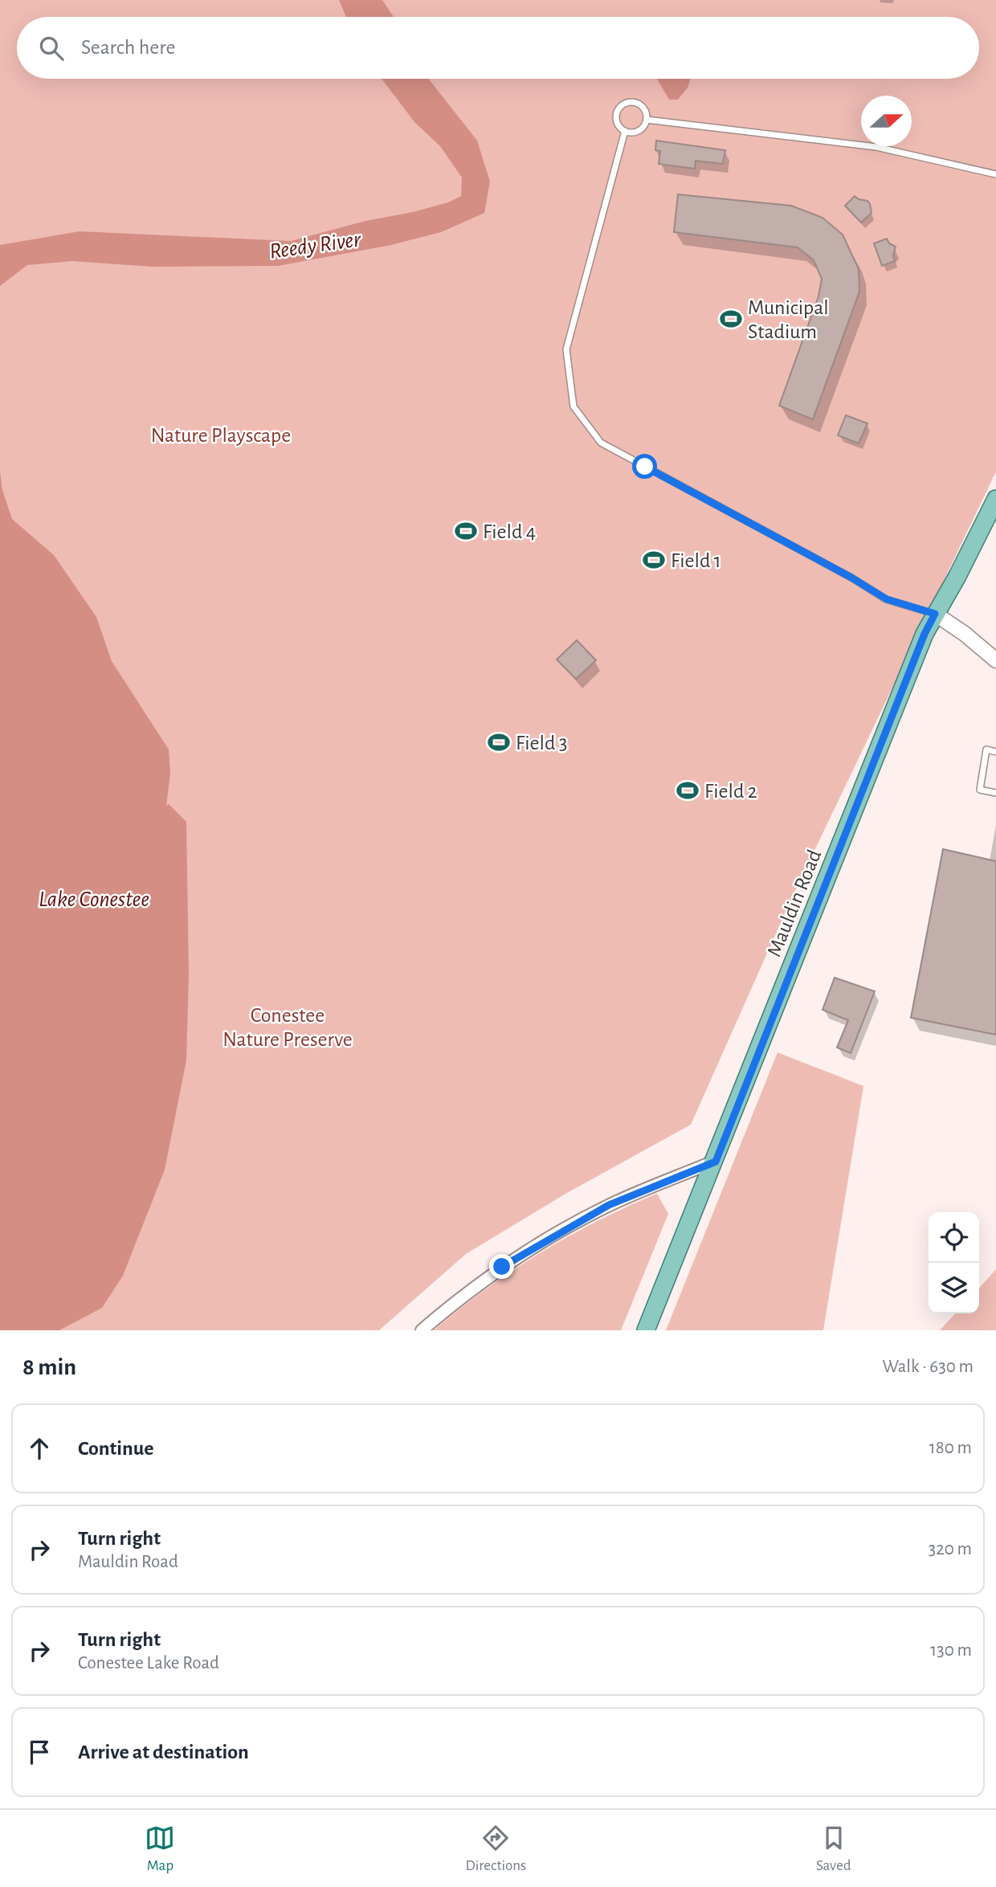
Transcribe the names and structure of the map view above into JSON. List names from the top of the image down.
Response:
{
  "streets": {
    "main road": ["Mauldin Road"]
  },
  "water": ["Reedy River", "Lake Conestee"],
  "parks": ["Nature Playscape", "Conestee Nature Preserve"],
  "places": {
    "sports": [
      "Municipal Stadium",
      "Field 4",
      "Field 1",
      "Field 3",
      "Field 2"
    ]
  },
  "north": "right",
  "page": {
    "search": "Search here",
    "heading": ["8 min", "Walk · 630 m"],
    "list": [
      ["Continue", "180 m"],
      ["Turn right", "Mauldin Road", "320 m"],
      ["Turn right", "Conestee Lake Road", "130 m"],
      "Arrive at destination"
    ],
    "nav": ["Map", "Directions", "Saved"]
  }
}
